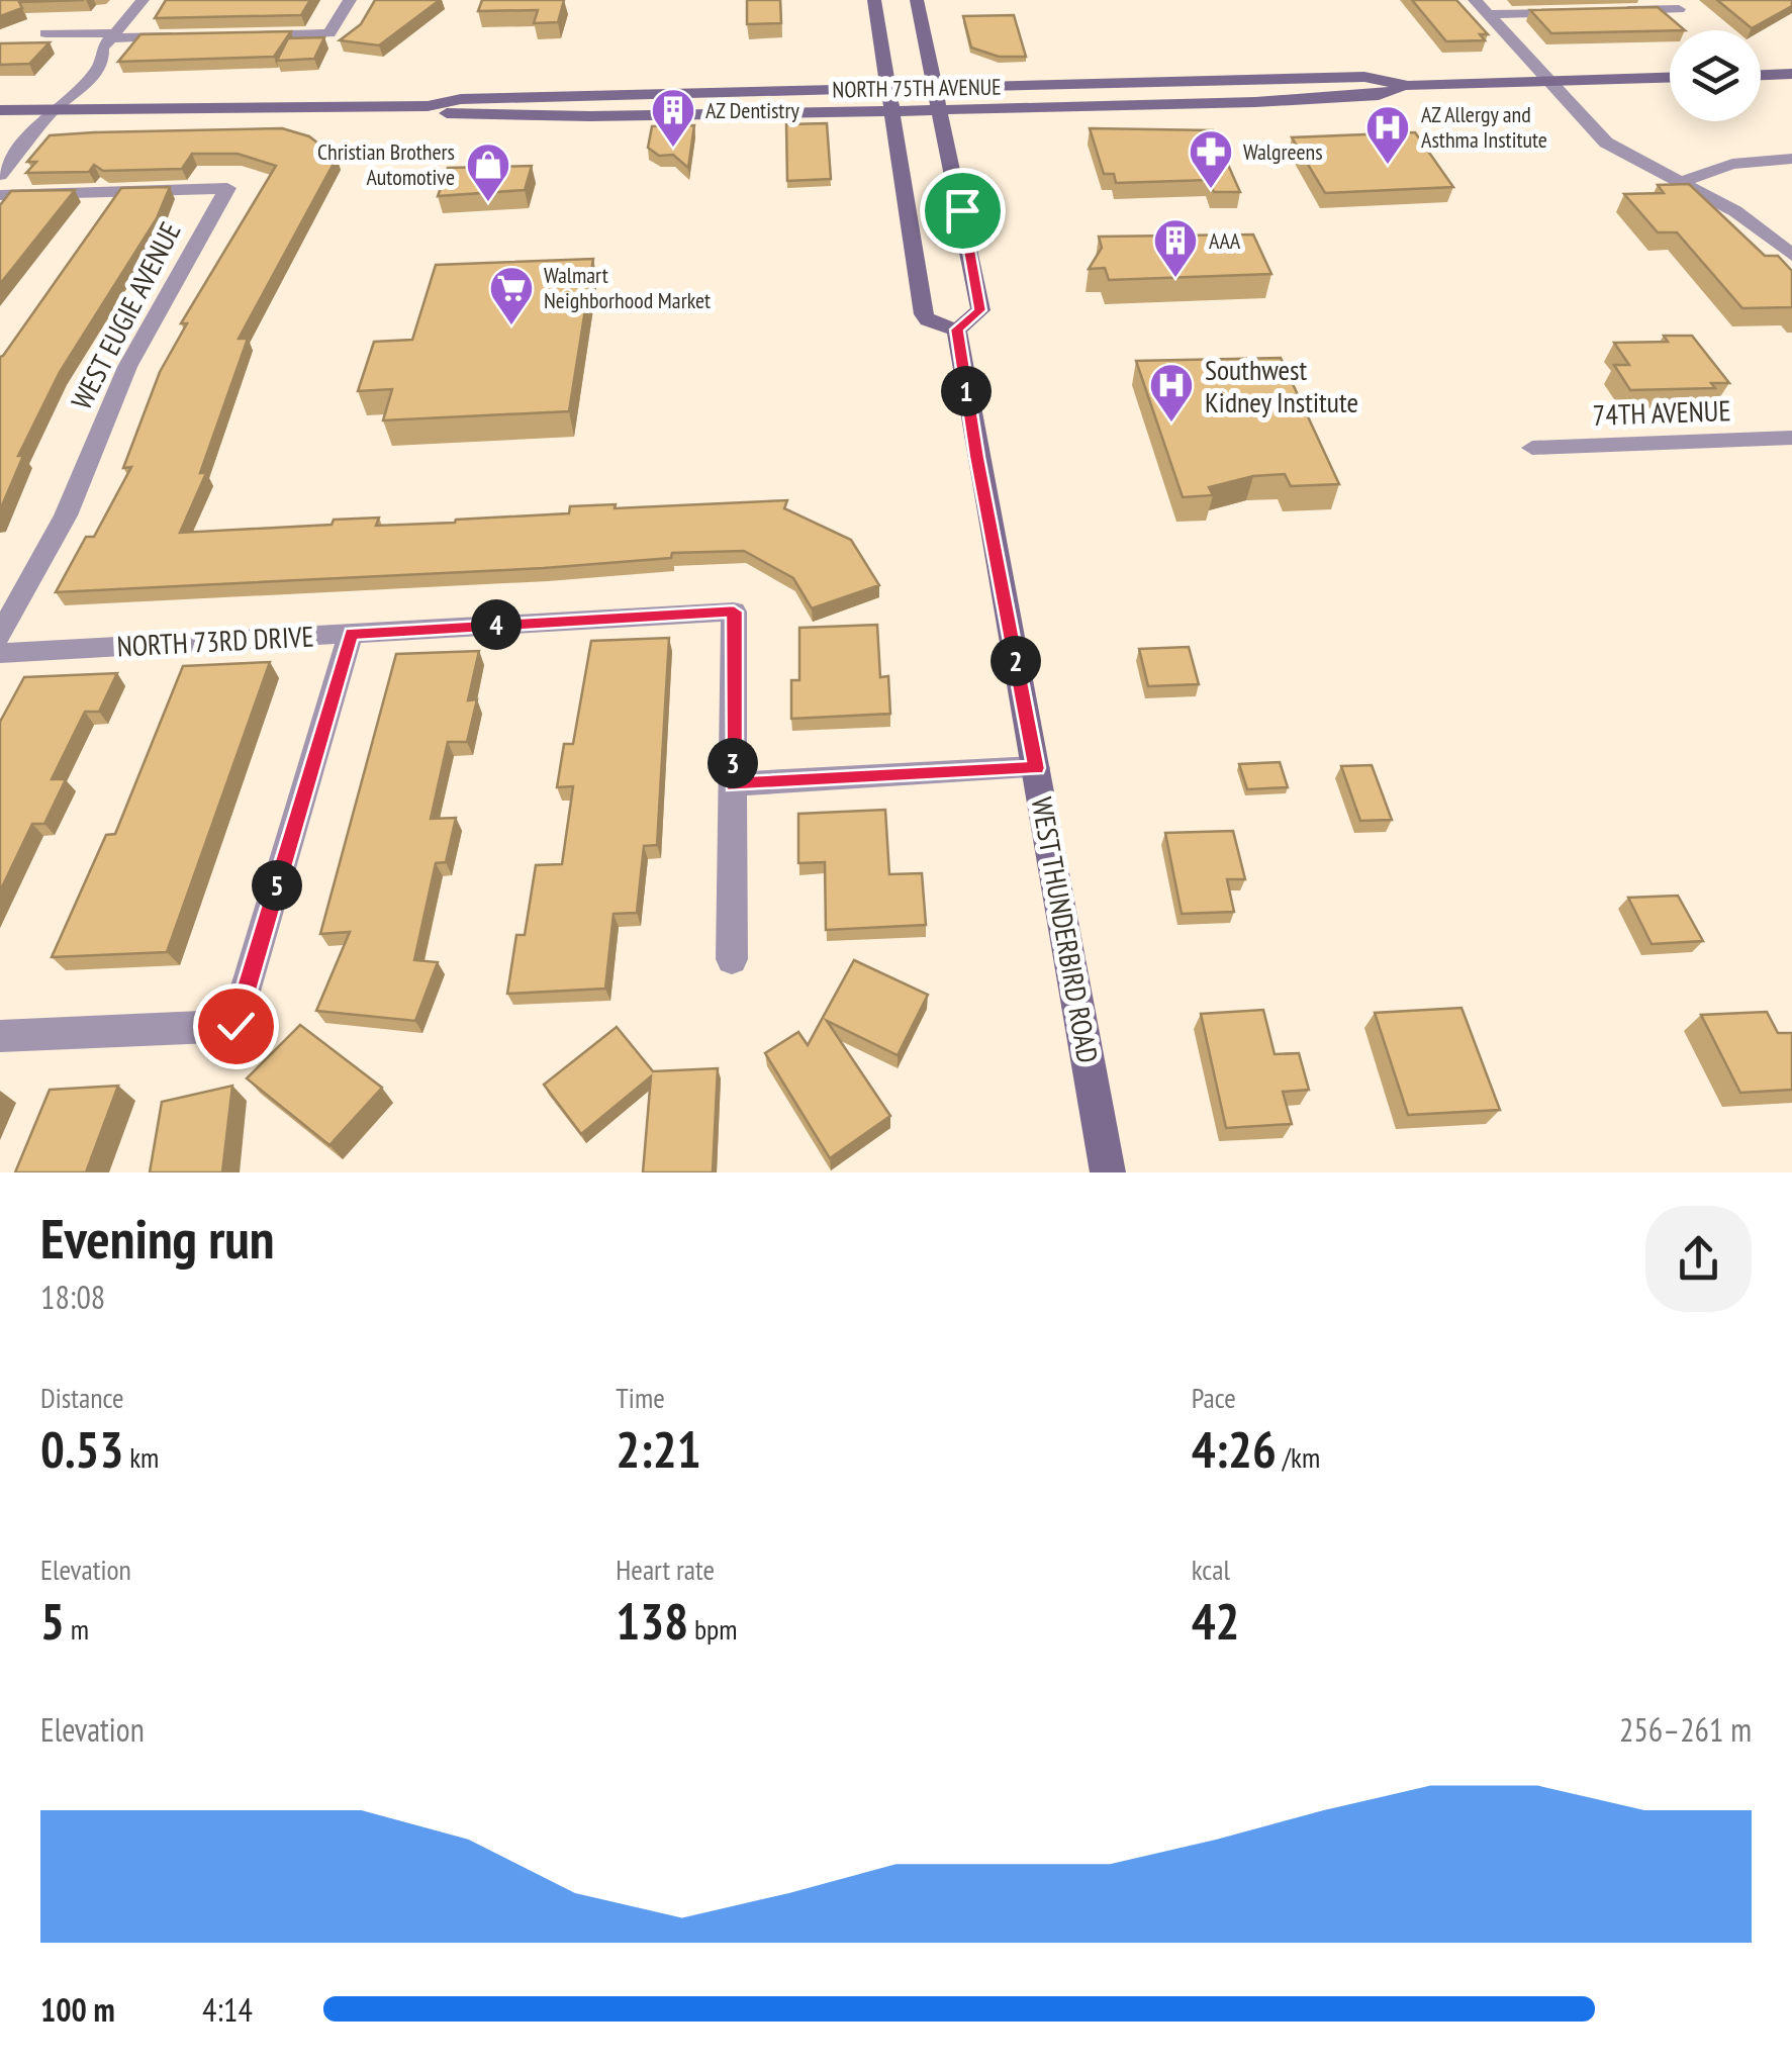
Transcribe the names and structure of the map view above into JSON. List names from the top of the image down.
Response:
{
  "streets": {
    "main road": ["NORTH 75TH AVENUE", "WEST THUNDERBIRD ROAD"],
    "street": ["WEST EUGIE AVENUE", "74TH AVENUE", "NORTH 73RD DRIVE"]
  },
  "places": {
    "building": ["AZ Dentistry", "AAA"],
    "hospital": ["AZ Allergy and Asthma Institute", "Southwest Kidney Institute"],
    "pharmacy": ["Walgreens"],
    "shop": ["Christian Brothers Automotive"],
    "supermarket": ["Walmart Neighborhood Market"]
  },
  "page": {
    "pins": [
      "1",
      "4",
      "2",
      "3",
      "5"
    ],
    "heading": ["Evening run", "18:08"],
    "stats": [
      ["Distance", "0.53 km"],
      ["Time", "2:21"],
      ["Pace", "4:26 /km"],
      ["Elevation", "5 m"],
      ["Heart rate", "138 bpm"],
      ["kcal", "42"]
    ],
    "chart": ["Elevation", "256–261 m"],
    "list": [
      {
        "name": "100 m",
        "note": "4:14"
      }
    ]
  }
}
